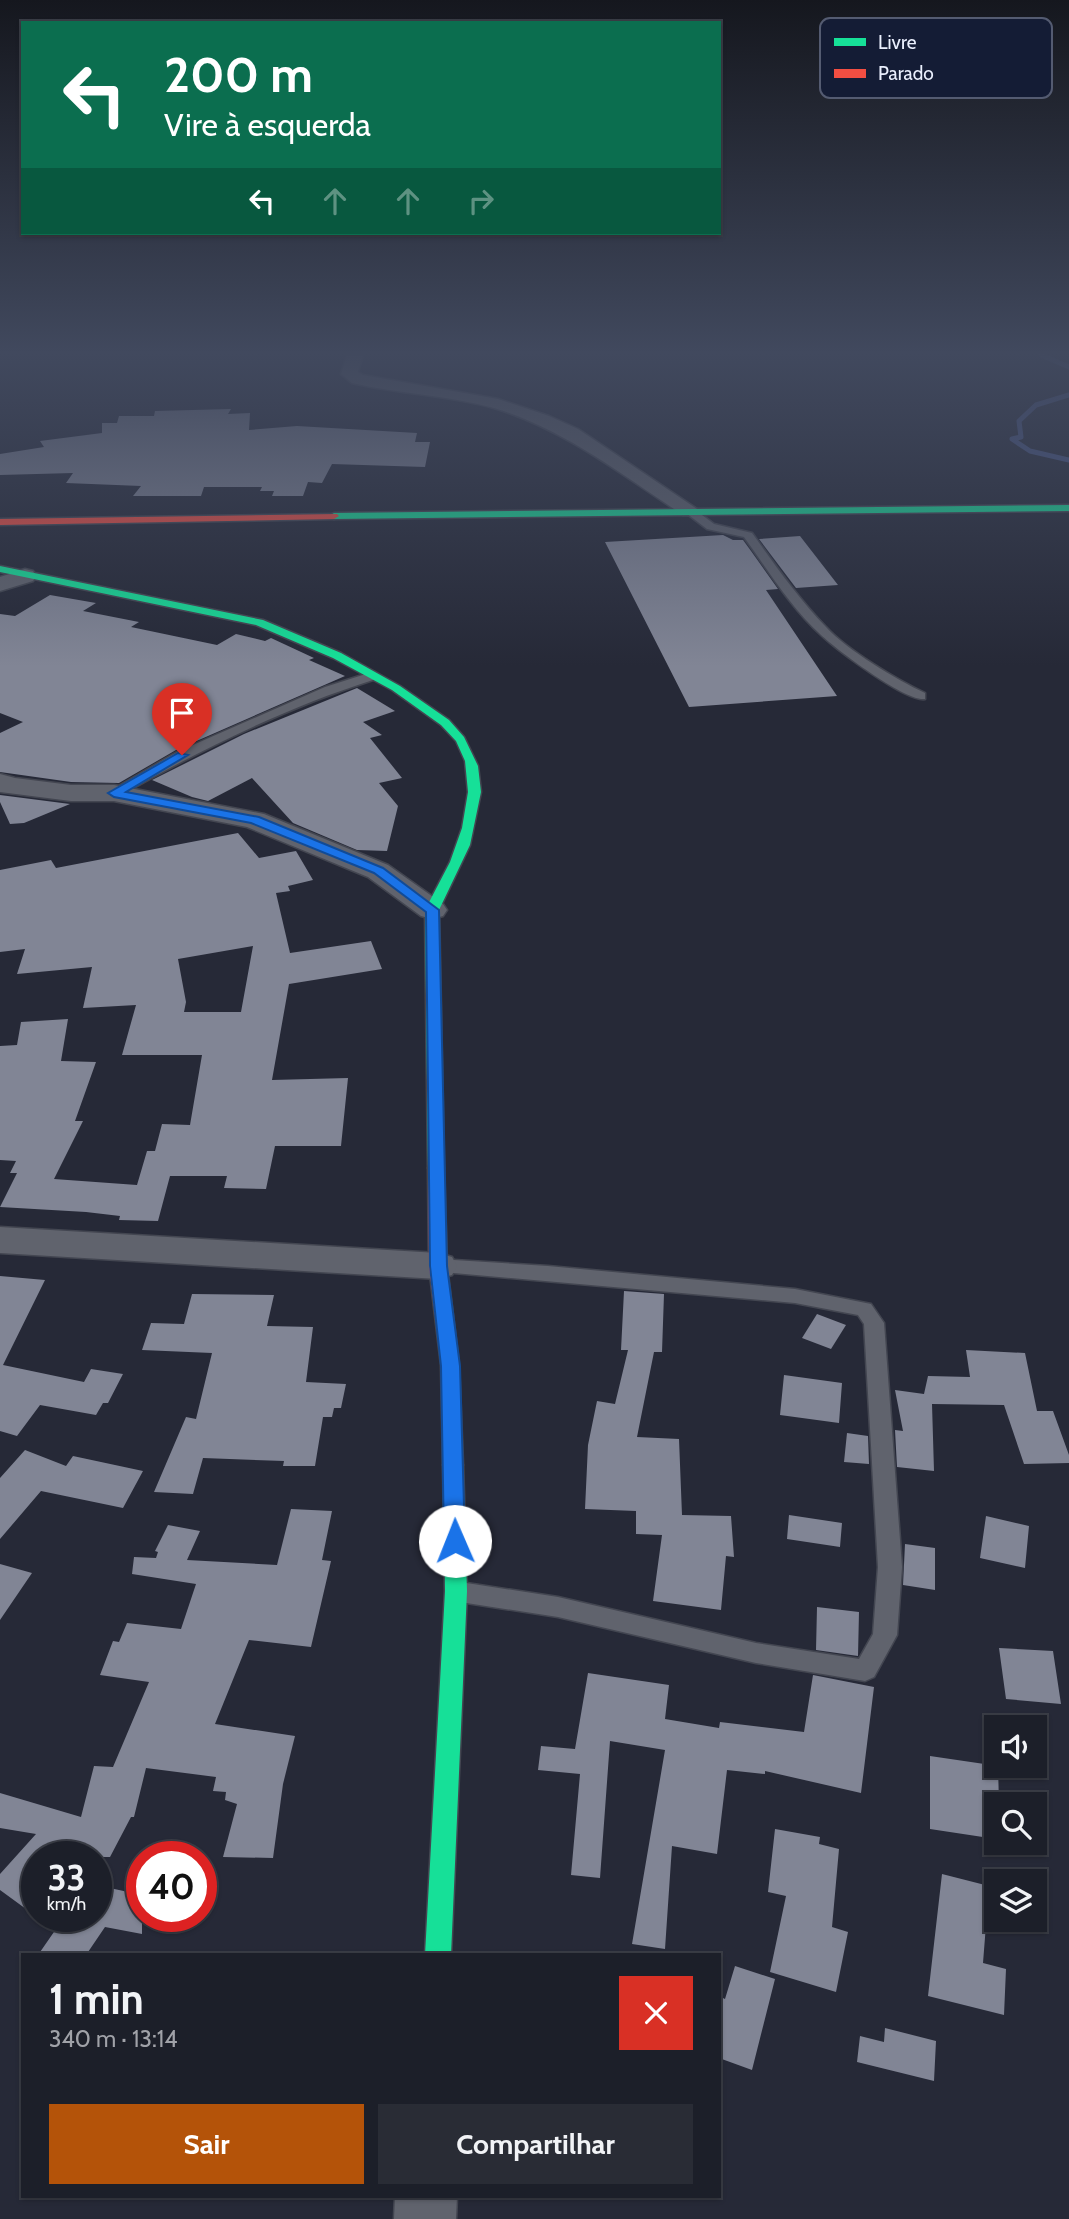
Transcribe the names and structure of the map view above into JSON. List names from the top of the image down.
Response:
{
  "legend": ["Livre", "Parado"],
  "page": {
    "turn": ["200 m", "Vire à esquerda"],
    "speed": "33 km/h",
    "limit": "40",
    "heading": ["1 min", "340 m · 13:14"],
    "buttons": ["Sair", "Compartilhar"]
  }
}
